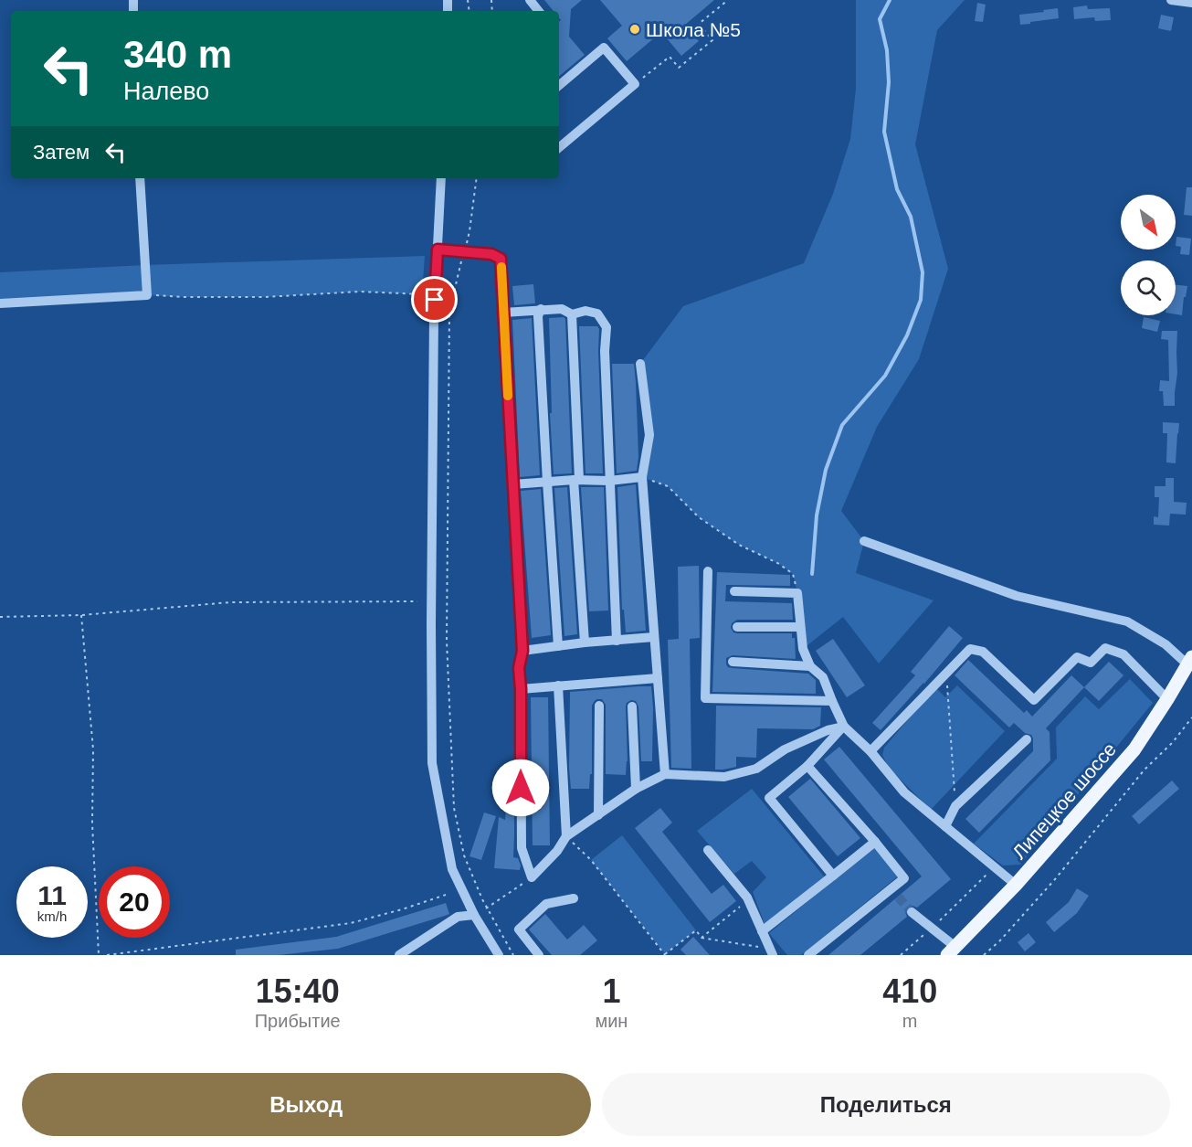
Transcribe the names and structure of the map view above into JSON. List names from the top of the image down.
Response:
{
  "streets": {
    "main road": ["Липецкое шоссе"]
  },
  "places": ["Школа №5"],
  "north": "bottom right",
  "page": {
    "turn": ["340 m", "Налево"],
    "then": "Затем",
    "speed": "11 km/h",
    "limit": "20",
    "eta": [
      "15:40",
      "Прибытие",
      "1",
      "мин",
      "410",
      "m"
    ],
    "buttons": ["Выход", "Поделиться"]
  }
}
